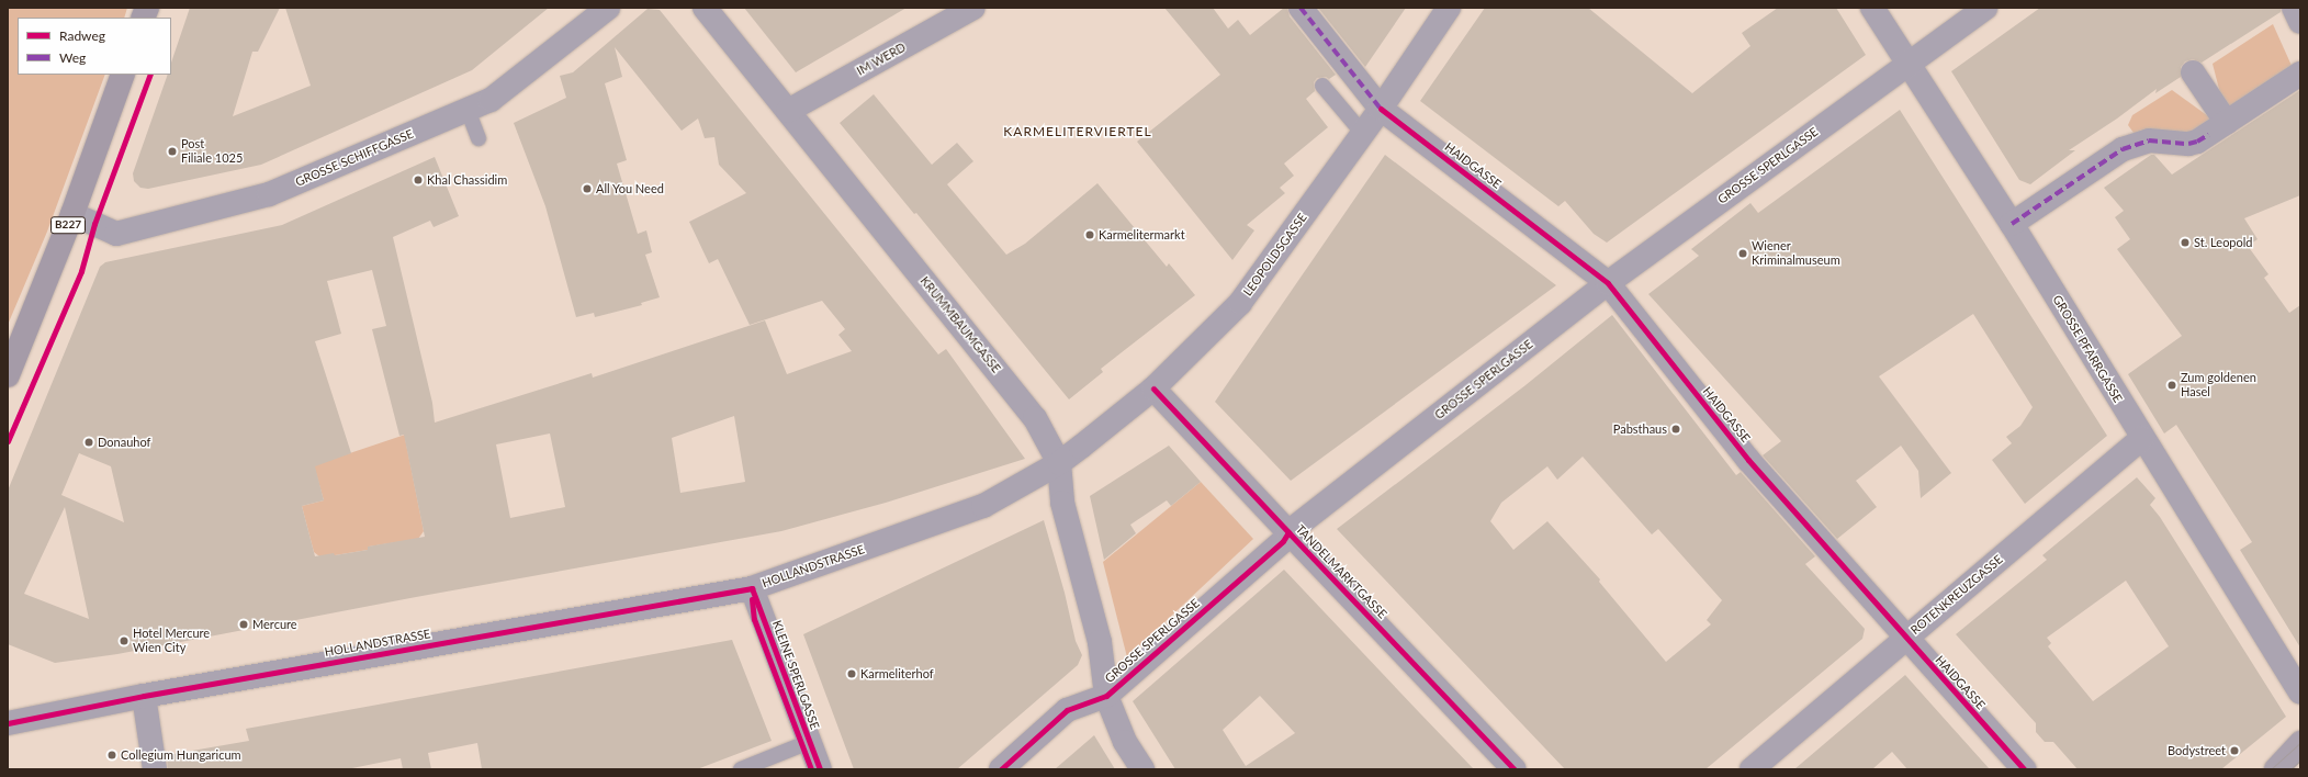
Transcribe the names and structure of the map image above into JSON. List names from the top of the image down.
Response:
{
  "streets": {
    "main road": ["B227"],
    "street": [
      "IM WERD",
      "GROSSE SCHIFFGASSE",
      "HAIDGASSE",
      "GROSSE SPERLGASSE",
      "LEOPOLDSGASSE",
      "KRUMMBAUMGASSE",
      "GROSSE PFARRGASSE",
      "HOLLANDSTRASSE",
      "TANDELMARKTGASSE",
      "ROTENKREUZGASSE",
      "KLEINE SPERLGASSE"
    ]
  },
  "crossings": [
    ["IM WERD", "KRUMMBAUMGASSE"],
    ["GROSSE SCHIFFGASSE", "B227"],
    ["HAIDGASSE", "GROSSE SPERLGASSE"],
    ["HAIDGASSE", "LEOPOLDSGASSE"],
    ["HAIDGASSE", "ROTENKREUZGASSE"],
    ["GROSSE SPERLGASSE", "KRUMMBAUMGASSE"],
    ["GROSSE SPERLGASSE", "GROSSE PFARRGASSE"],
    ["GROSSE SPERLGASSE", "TANDELMARKTGASSE"],
    ["LEOPOLDSGASSE", "KRUMMBAUMGASSE"],
    ["LEOPOLDSGASSE", "HOLLANDSTRASSE"],
    ["LEOPOLDSGASSE", "TANDELMARKTGASSE"],
    ["KRUMMBAUMGASSE", "HOLLANDSTRASSE"],
    ["GROSSE PFARRGASSE", "ROTENKREUZGASSE"],
    ["HOLLANDSTRASSE", "KLEINE SPERLGASSE"]
  ],
  "districts": ["KARMELITERVIERTEL"],
  "places": [
    "Post Filiale 1025",
    "Khal Chassidim",
    "All You Need",
    "Karmelitermarkt",
    "St. Leopold",
    "Wiener Kriminalmuseum",
    "Zum goldenen Hasel",
    "Pabsthaus",
    "Donauhof",
    "Mercure",
    "Hotel Mercure Wien City",
    "Karmeliterhof",
    "Bodystreet",
    "Collegium Hungaricum"
  ],
  "legend": ["Radweg", "Weg"]
}
